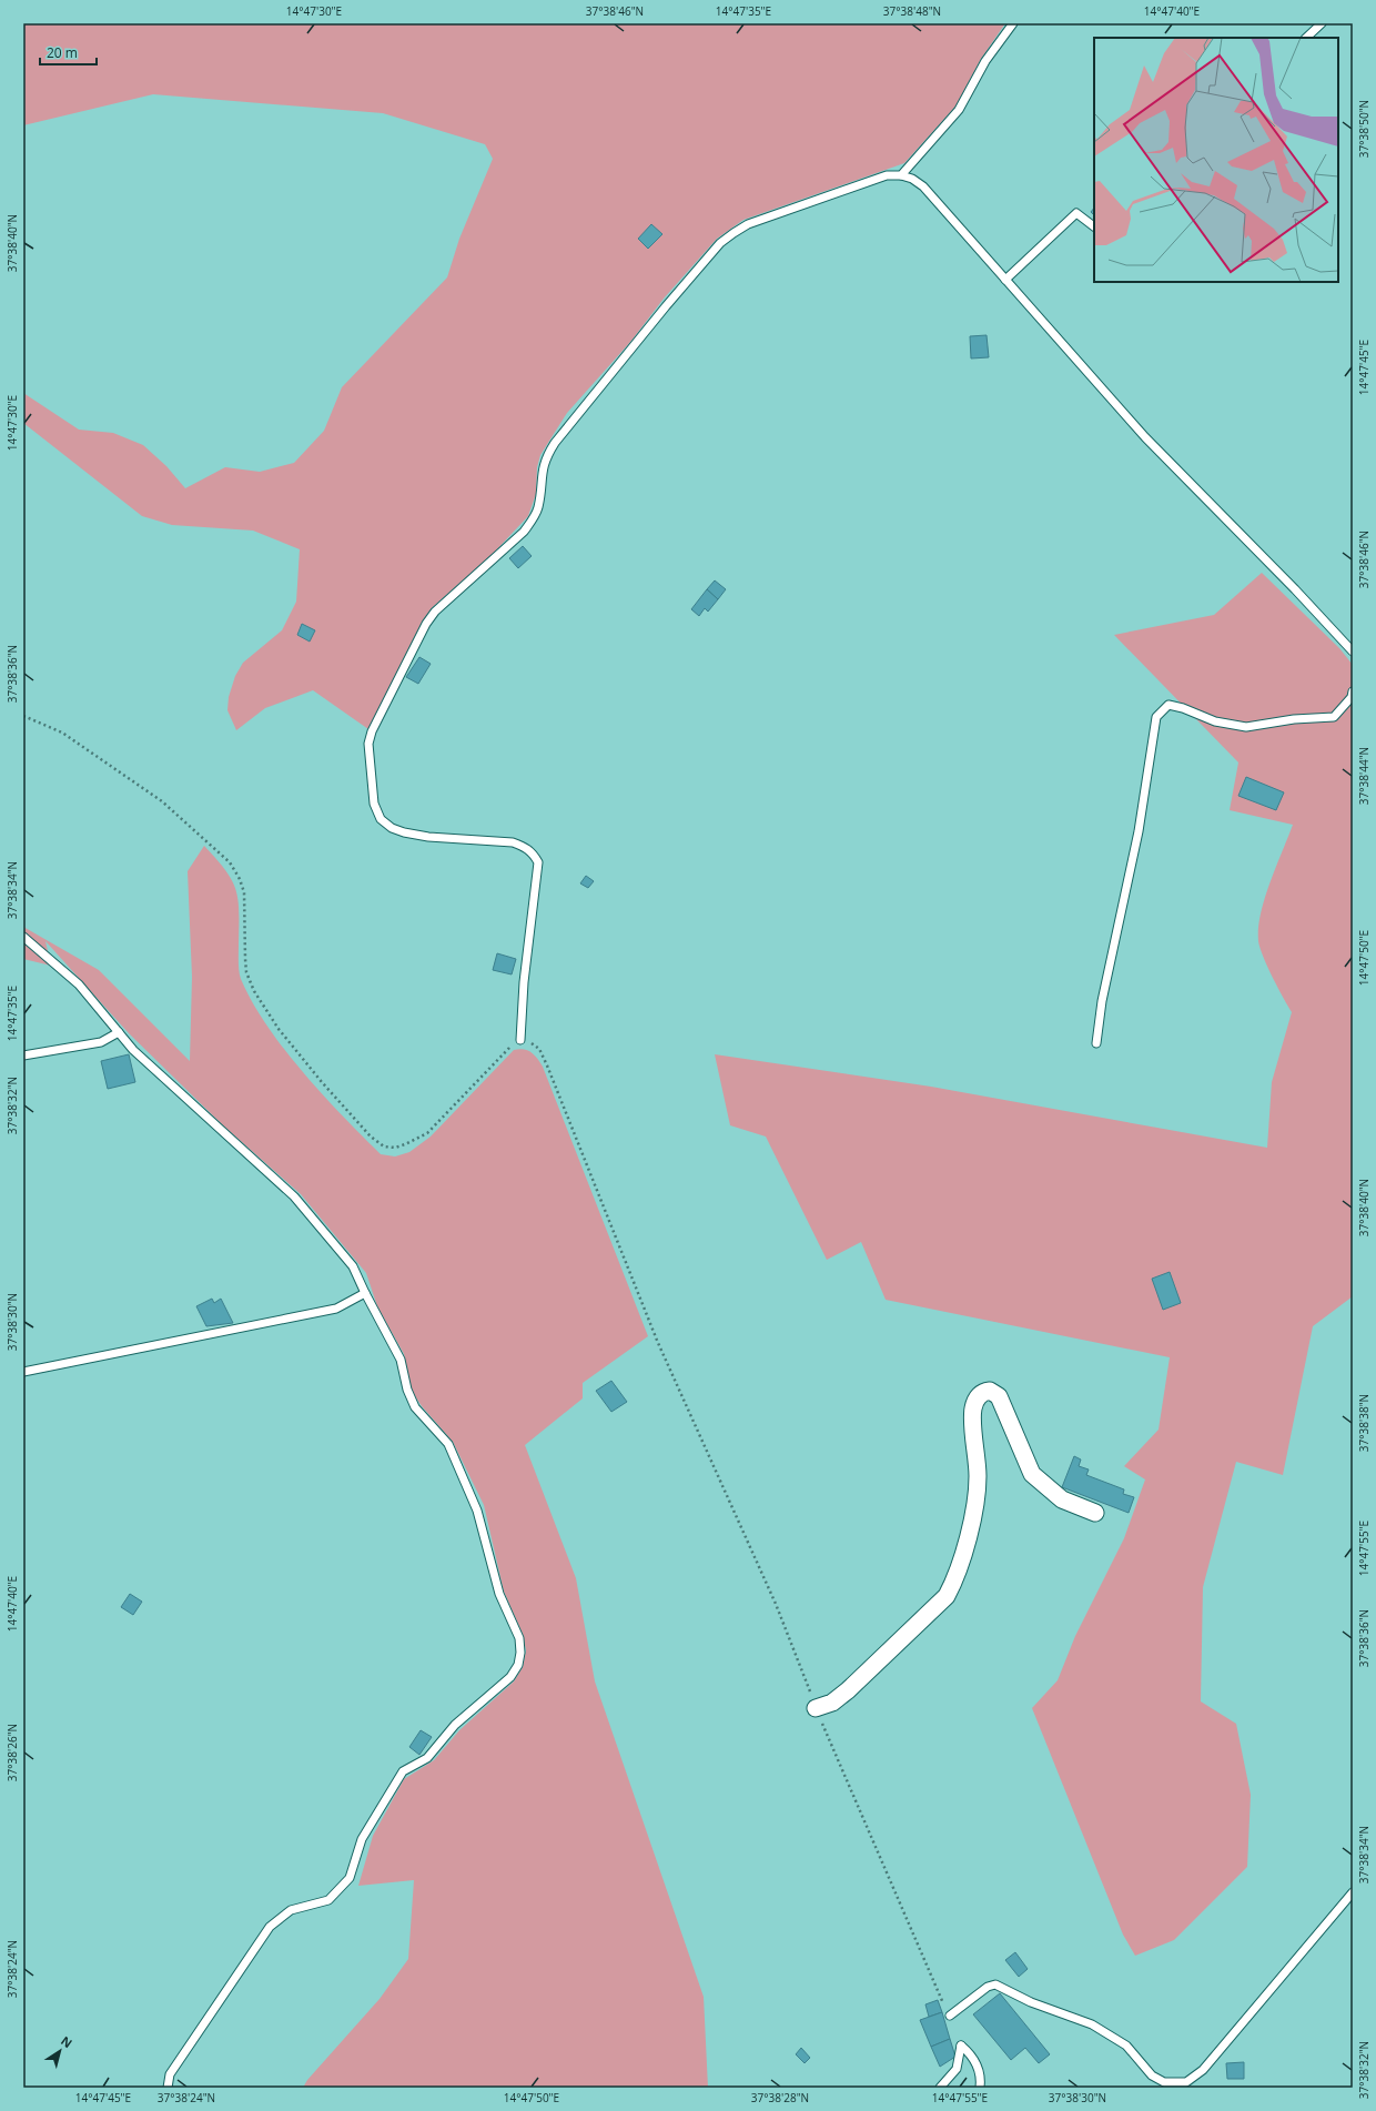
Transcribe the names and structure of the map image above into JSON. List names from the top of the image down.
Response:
{
  "scale_bar": "20 m",
  "north": "top right",
  "coordinates": [
    "14°47'30\"E",
    "37°38'46\"N",
    "14°47'35\"E",
    "37°38'48\"N",
    "14°47'40\"E",
    "37°38'50\"N",
    "37°38'40\"N",
    "14°47'45\"E",
    "37°38'36\"N",
    "37°38'44\"N",
    "37°38'34\"N",
    "14°47'50\"E",
    "37°38'32\"N",
    "37°38'30\"N",
    "37°38'38\"N",
    "14°47'55\"E",
    "37°38'26\"N",
    "37°38'24\"N",
    "37°38'28\"N"
  ]
}
